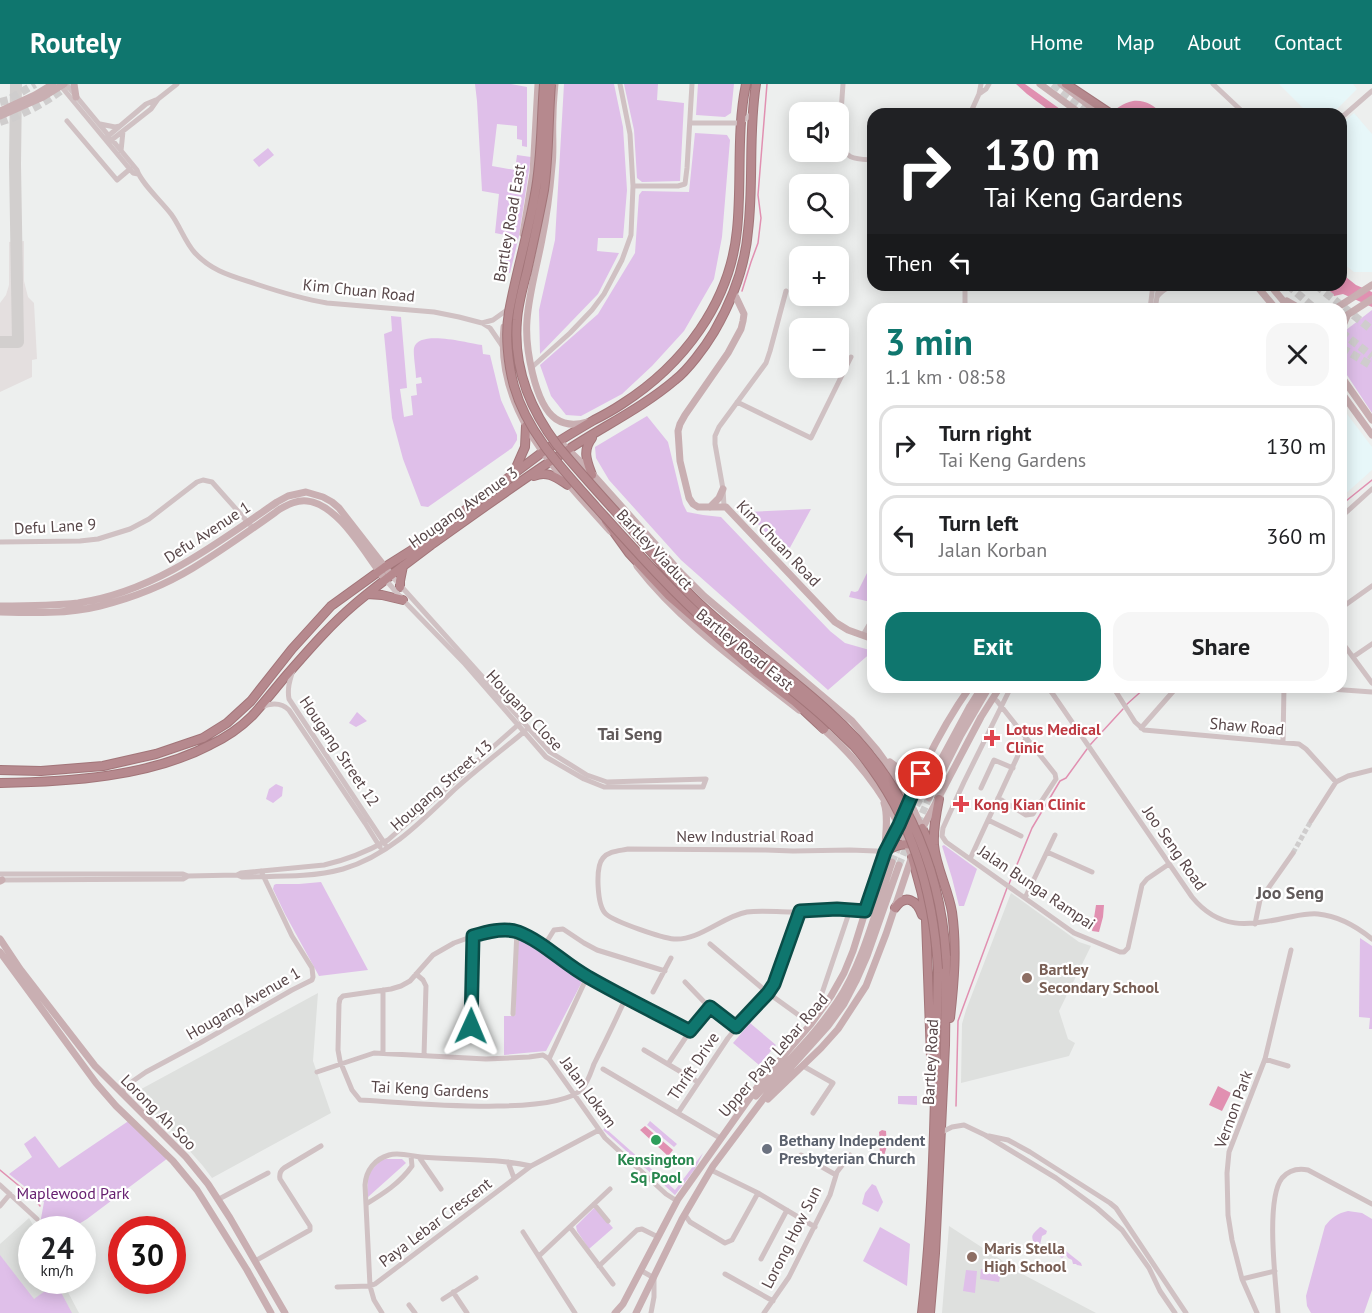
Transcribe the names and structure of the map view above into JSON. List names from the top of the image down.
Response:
{
  "streets": {
    "highway": ["Hougang Avenue 3", "Bartley Viaduct", "Bartley Road"],
    "main road": [
      "Bartley Road East",
      "Kim Chuan Road",
      "Defu Avenue 1",
      "Upper Paya Lebar Road",
      "Lorong Ah Soo"
    ],
    "street": [
      "Defu Lane 9",
      "Hougang Close",
      "Shaw Road",
      "Hougang Street 12",
      "Hougang Street 13",
      "New Industrial Road",
      "Joo Seng Road",
      "Jalan Bunga Rampai",
      "Hougang Avenue 1",
      "Thrift Drive",
      "Tai Keng Gardens",
      "Jalan Lokam",
      "Vernon Park",
      "Paya Lebar Crescent",
      "Lorong How Sun"
    ]
  },
  "crossings": [
    ["Bartley Road East", "Hougang Avenue 3"],
    ["Bartley Road East", "Bartley Viaduct"],
    ["Bartley Road East", "Upper Paya Lebar Road"],
    ["Hougang Avenue 3", "Defu Avenue 1"],
    ["Hougang Avenue 3", "Hougang Close"],
    ["Hougang Avenue 3", "Hougang Street 12"],
    ["Defu Lane 9", "Defu Avenue 1"],
    ["Defu Avenue 1", "Hougang Close"],
    ["Bartley Viaduct", "Bartley Road"],
    ["Hougang Close", "Hougang Street 13"],
    ["Hougang Street 12", "Hougang Street 13"],
    ["Hougang Street 13", "Hougang Avenue 1"],
    ["New Industrial Road", "Upper Paya Lebar Road"],
    ["New Industrial Road", "Thrift Drive"],
    ["Joo Seng Road", "Jalan Bunga Rampai"],
    ["Hougang Avenue 1", "Lorong Ah Soo"],
    ["Upper Paya Lebar Road", "Jalan Lokam"],
    ["Tai Keng Gardens", "Jalan Lokam"],
    ["Jalan Lokam", "Paya Lebar Crescent"]
  ],
  "districts": ["Tai Seng", "Joo Seng"],
  "parks": ["Maplewood Park"],
  "places": {
    "health": ["Lotus Medical Clinic", "Kong Kian Clinic"],
    "other": [
      "Bartley Secondary School",
      "Kensington Sq Pool",
      "Bethany Independent Presbyterian Church",
      "Maris Stella High School"
    ]
  },
  "page": {
    "header": "Routely",
    "nav": [
      "Home",
      "Map",
      "About",
      "Contact"
    ],
    "map_buttons": ["+", "−"],
    "turn": ["130 m", "Tai Keng Gardens"],
    "then": "Then",
    "heading": ["3 min", "1.1 km · 08:58"],
    "list": [
      {
        "name": "Turn right",
        "note": "Tai Keng Gardens",
        "value": "130 m"
      },
      {
        "name": "Turn left",
        "note": "Jalan Korban",
        "value": "360 m"
      }
    ],
    "buttons": ["Exit", "Share"],
    "speed": "24 km/h",
    "limit": "30"
  }
}
